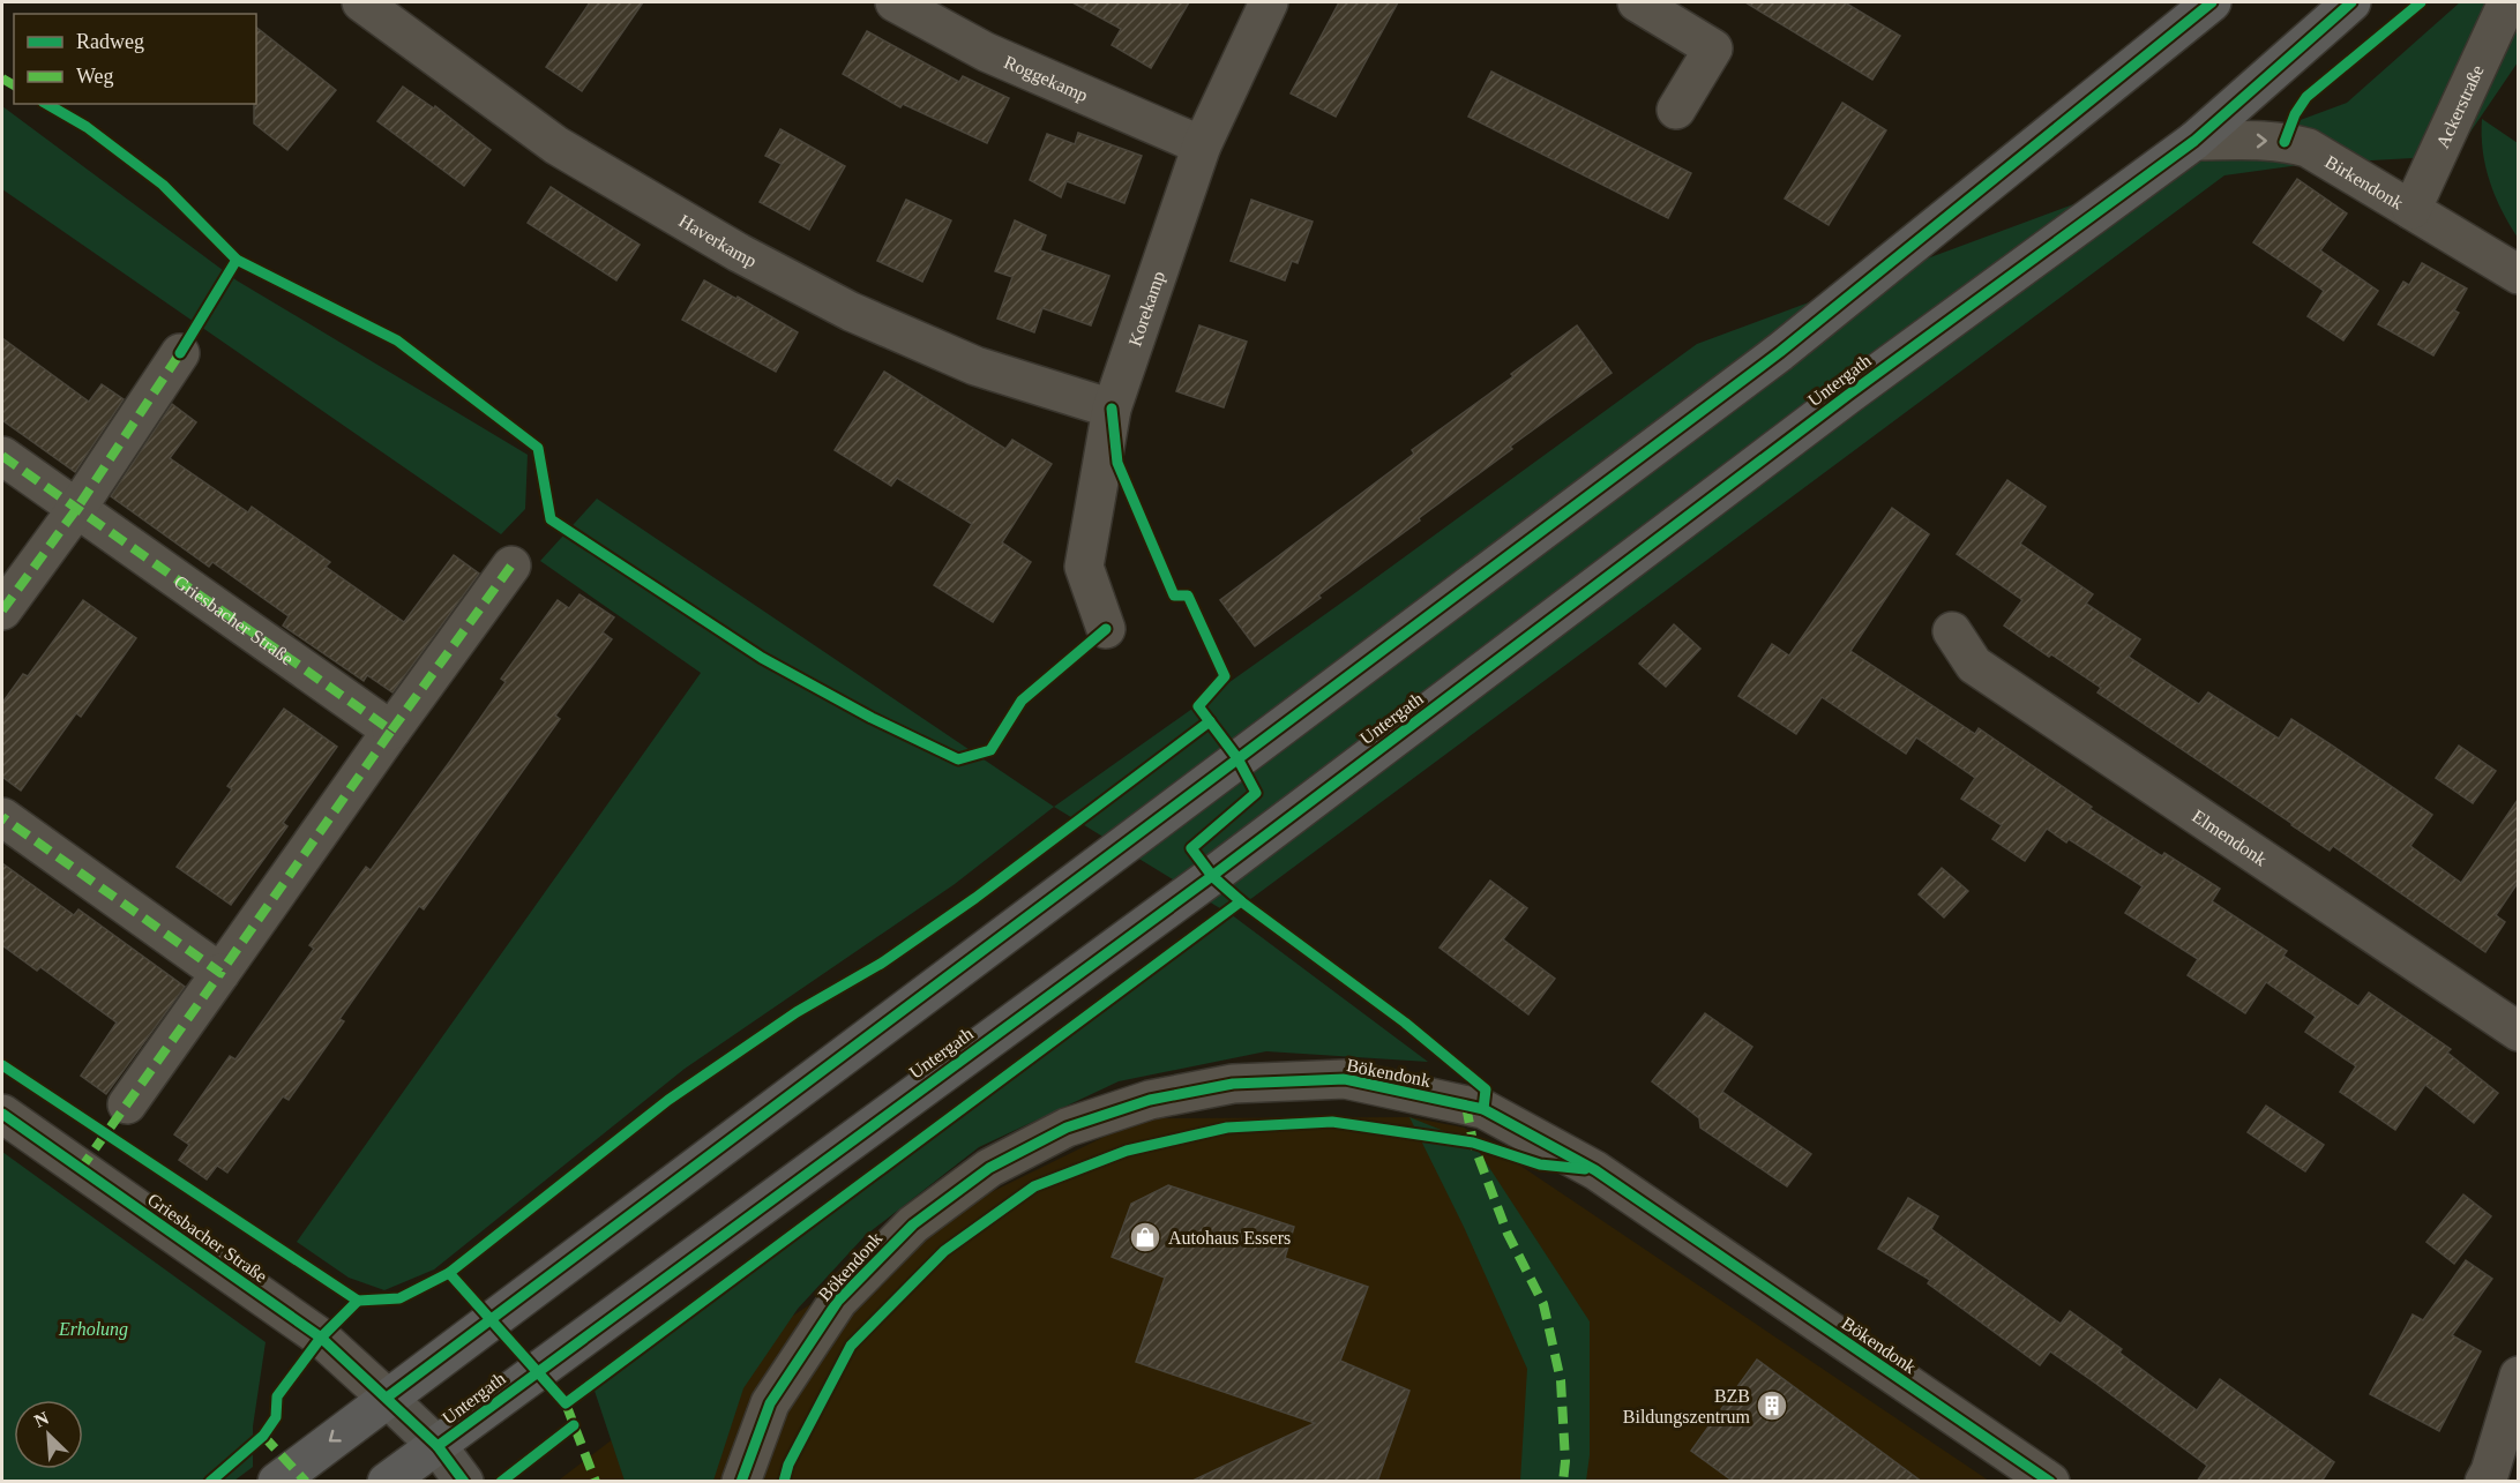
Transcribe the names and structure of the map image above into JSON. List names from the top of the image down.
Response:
{
  "streets": {
    "main road": ["Untergath"],
    "street": [
      "Roggekamp",
      "Ackerstraße",
      "Birkendonk",
      "Haverkamp",
      "Korekamp",
      "Griesbacher Straße",
      "Elmendonk",
      "Bökendonk"
    ]
  },
  "crossings": [
    ["Roggekamp", "Korekamp"],
    ["Ackerstraße", "Birkendonk"],
    ["Birkendonk", "Untergath"],
    ["Haverkamp", "Korekamp"]
  ],
  "one_way": ["Birkendonk"],
  "parks": ["Erholung"],
  "places": {
    "shop": ["Autohaus Essers"],
    "building": ["BZB Bildungszentrum"]
  },
  "legend": ["Radweg", "Weg"],
  "north": "top left"
}
